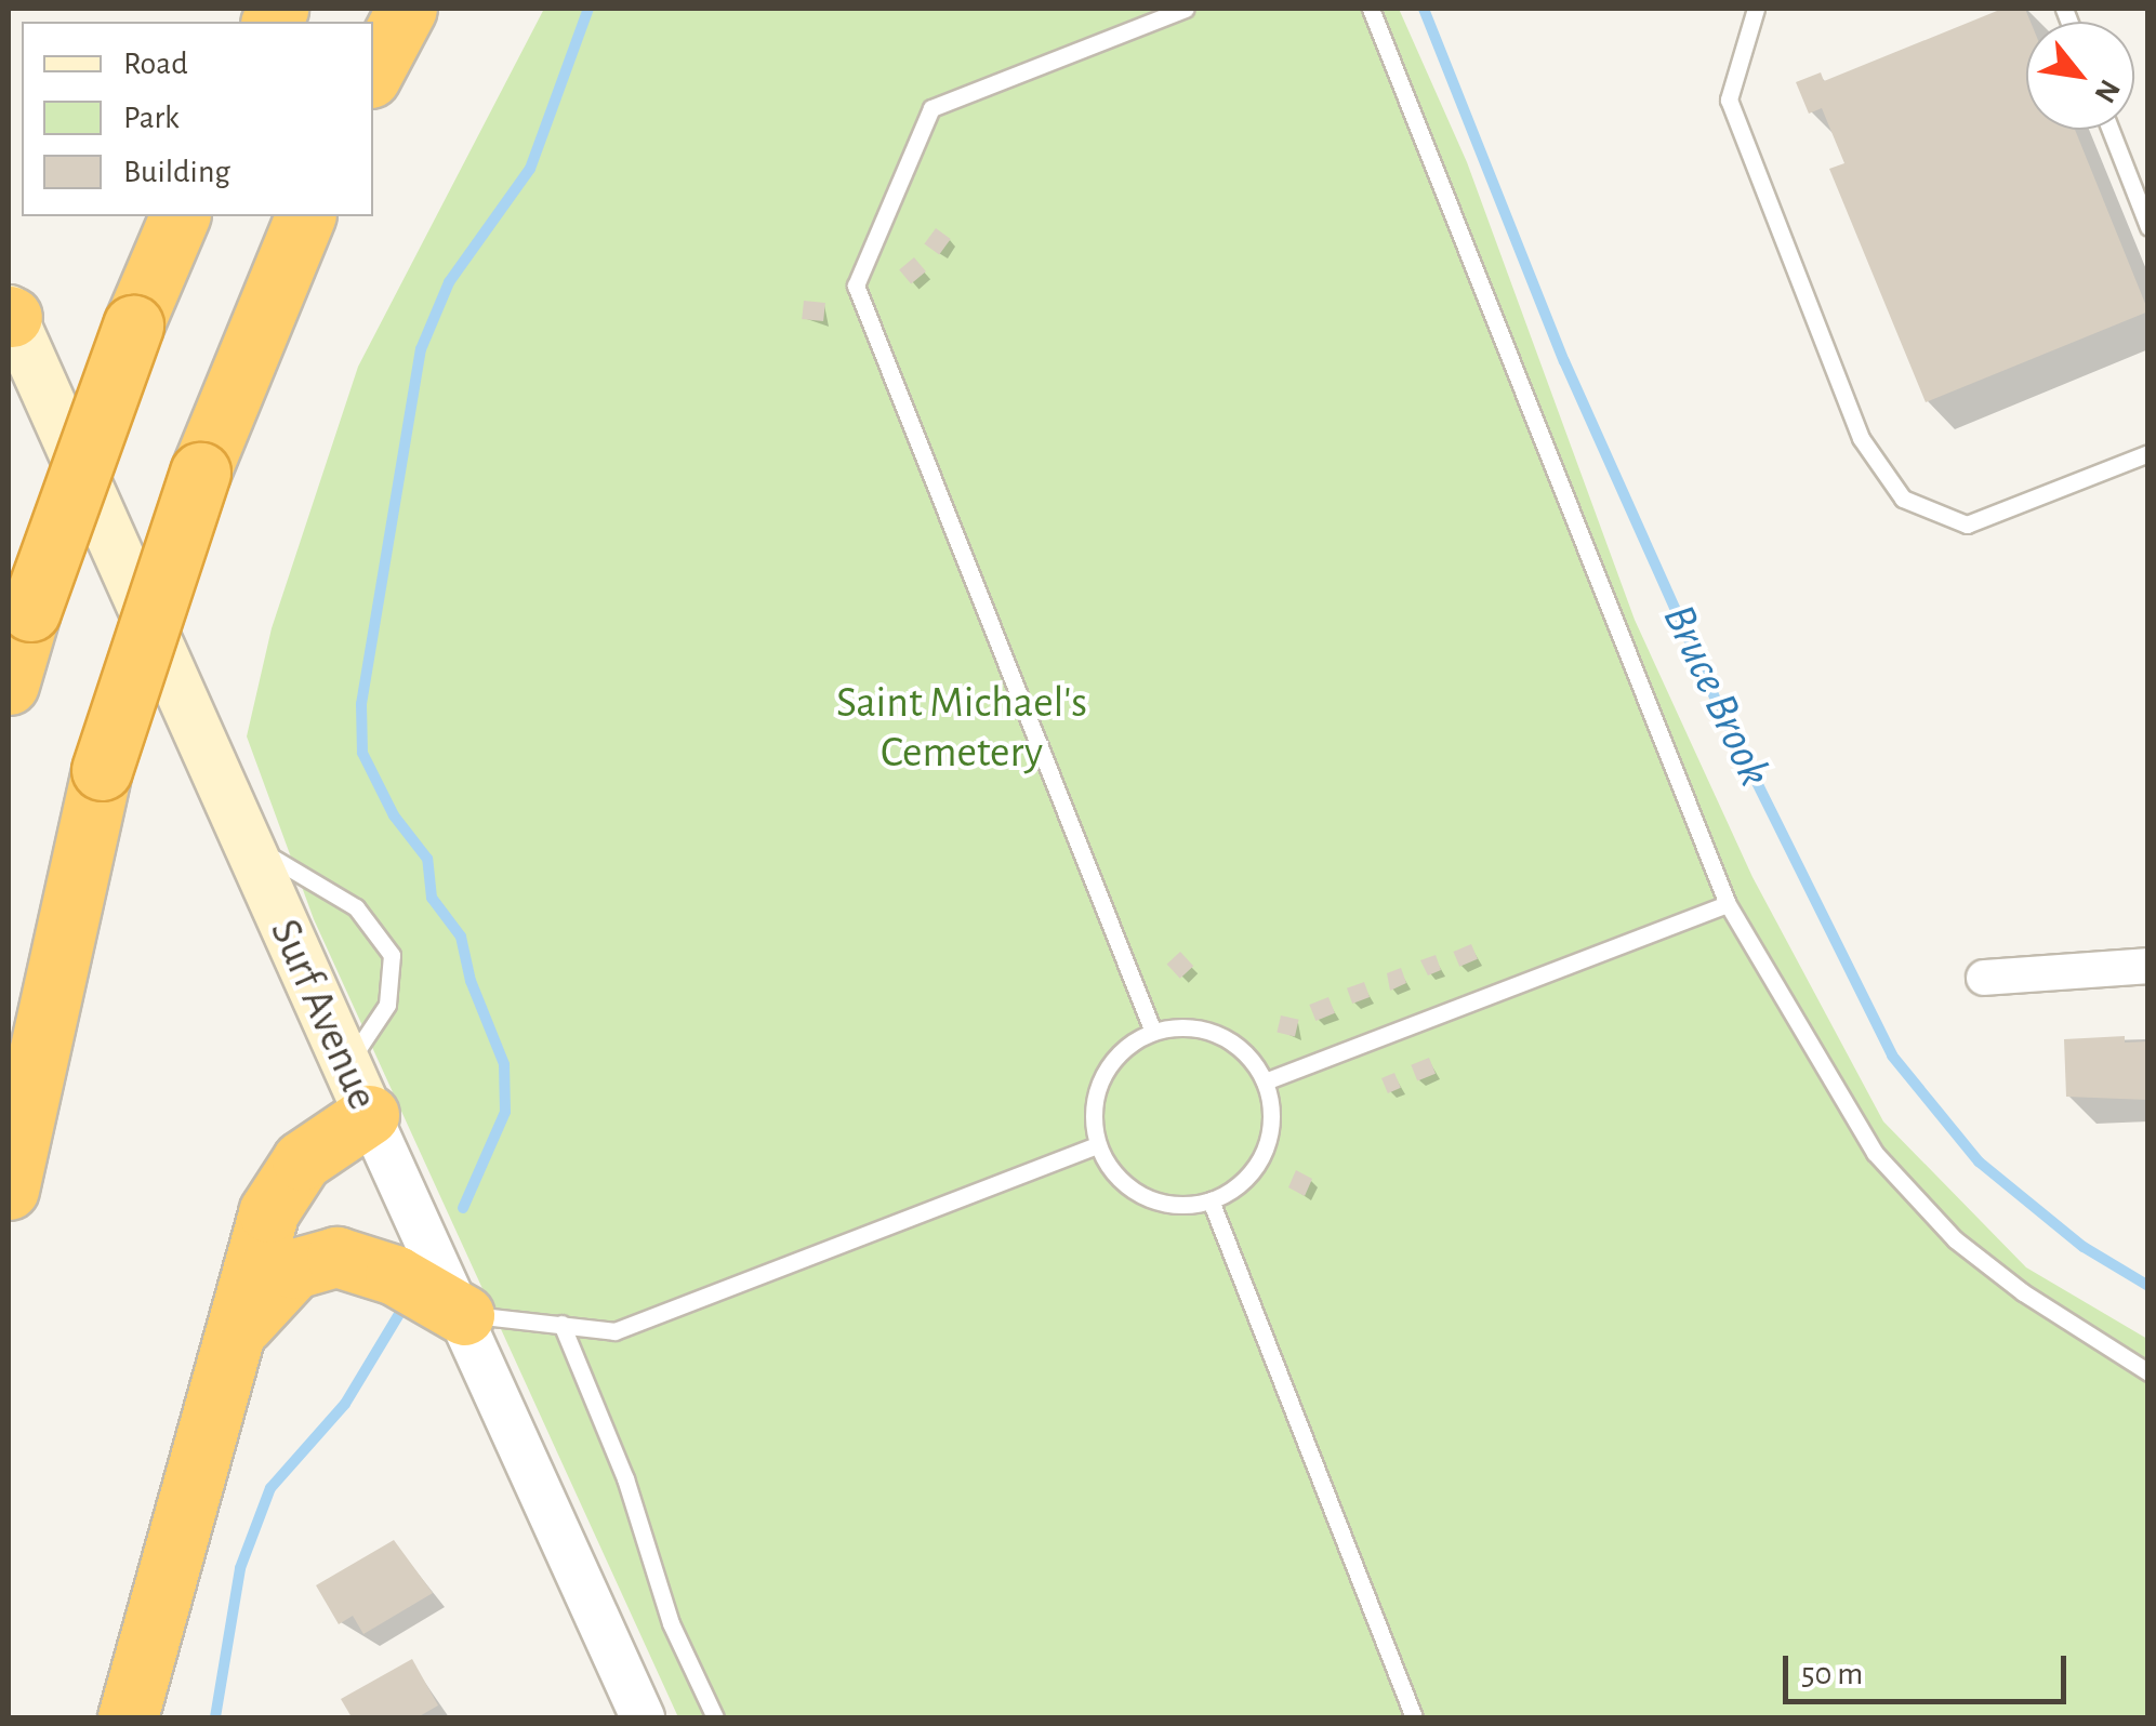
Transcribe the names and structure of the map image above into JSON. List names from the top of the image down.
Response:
{
  "streets": {
    "main road": ["Surf Avenue"]
  },
  "water": ["Bruce Brook"],
  "parks": ["Saint Michael's Cemetery"],
  "legend": ["Road", "Park", "Building"],
  "scale_bar": "50 m",
  "north": "bottom right"
}
